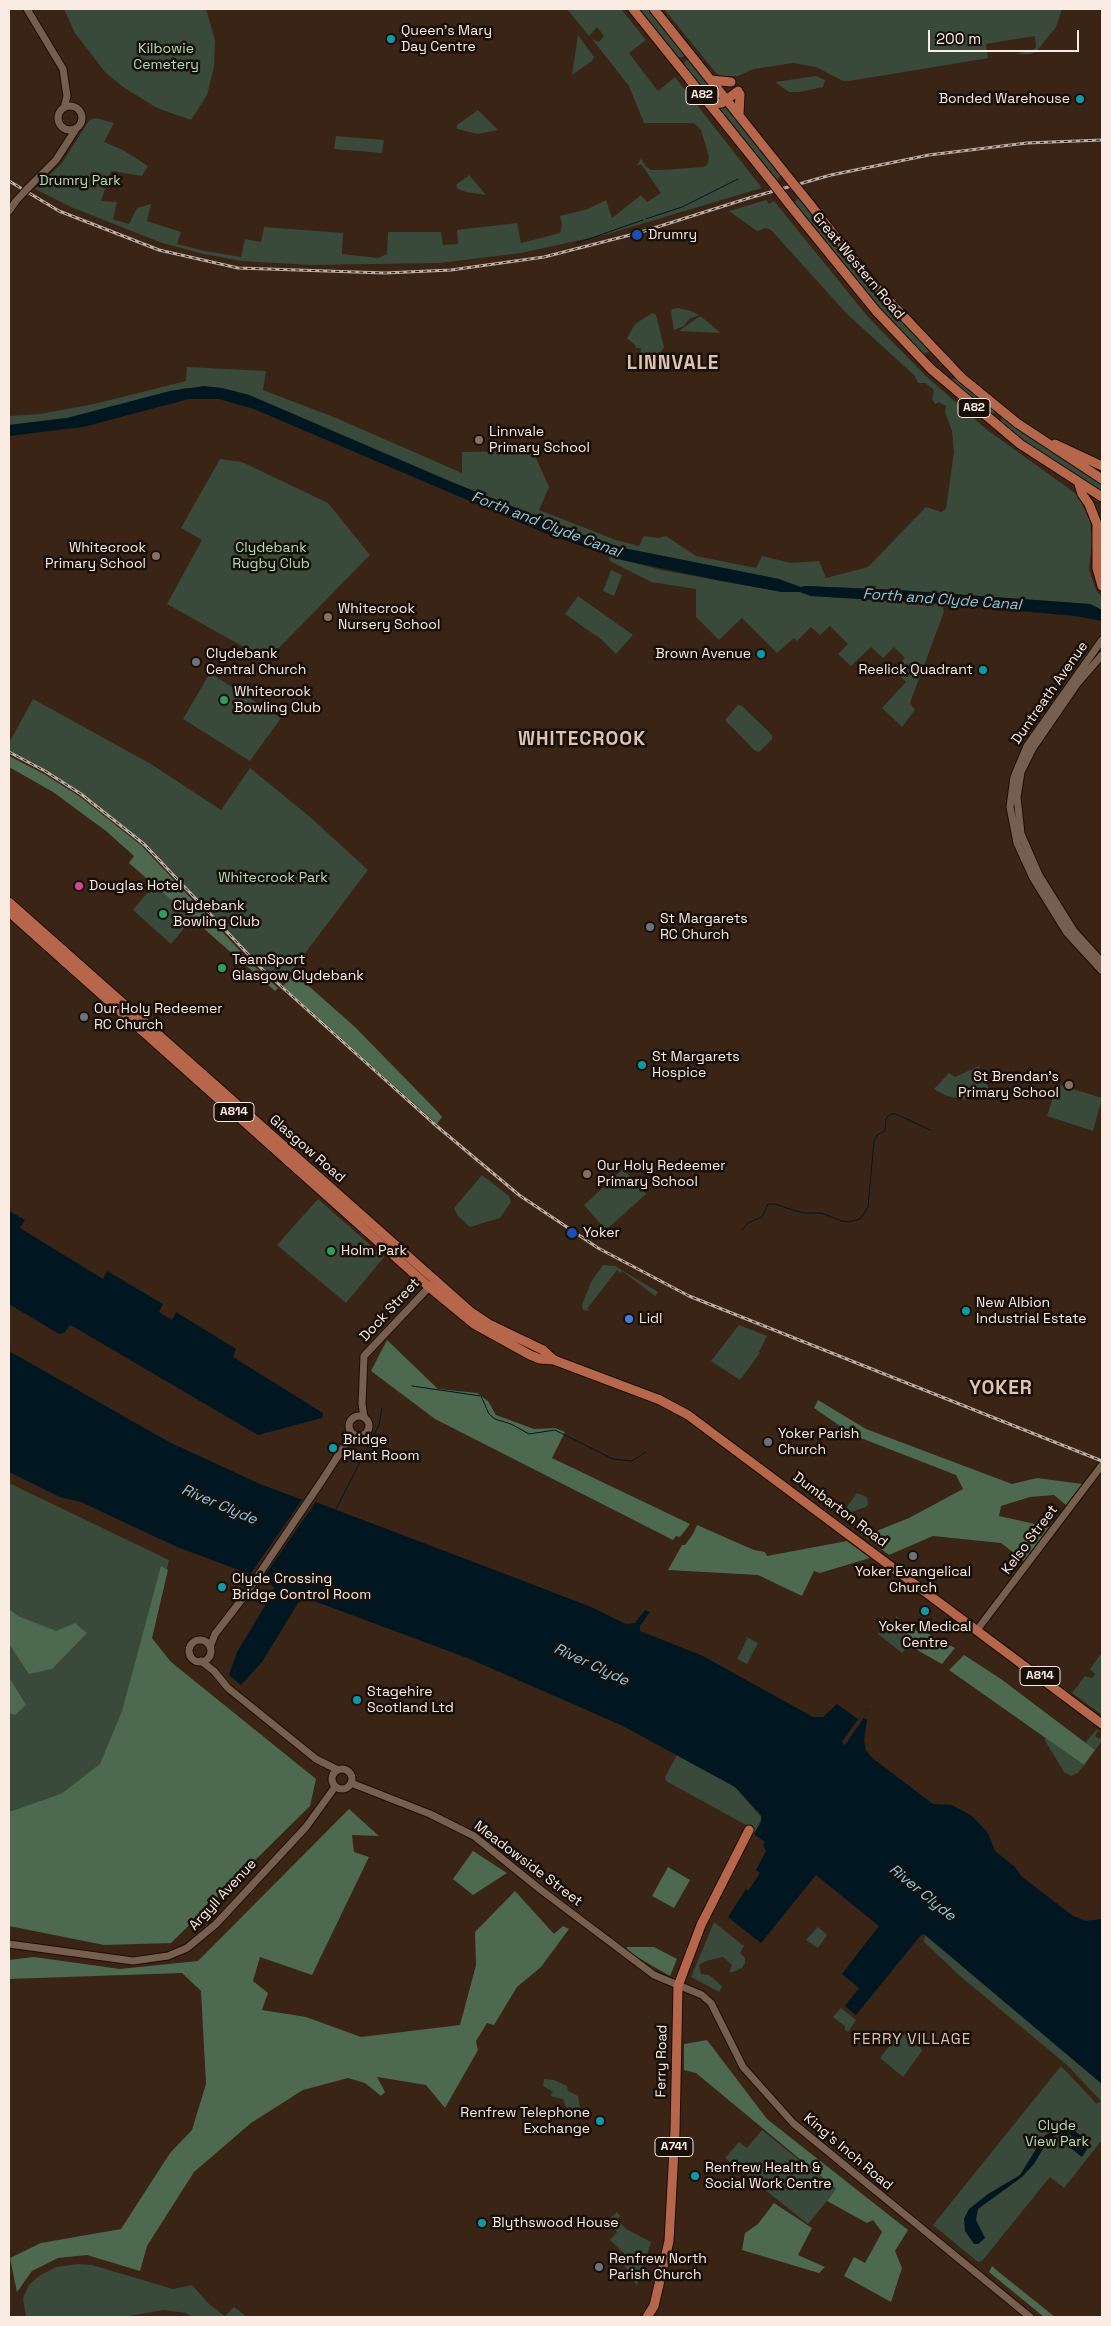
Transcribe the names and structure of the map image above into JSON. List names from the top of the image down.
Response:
{
  "streets": {
    "main road": [
      "A82",
      "Great Western Road",
      "A814",
      "Glasgow Road",
      "Dumbarton Road",
      "Ferry Road",
      "A741"
    ],
    "street": [
      "Duntreath Avenue",
      "Dock Street",
      "Kelso Street",
      "Meadowside Street",
      "Argyll Avenue",
      "King's Inch Road"
    ]
  },
  "crossings": [
    ["Glasgow Road", "Dock Street"],
    ["Glasgow Road", "Dumbarton Road"],
    ["Dumbarton Road", "Kelso Street"],
    ["Meadowside Street", "Argyll Avenue"],
    ["Meadowside Street", "Ferry Road"],
    ["Meadowside Street", "King's Inch Road"],
    ["Ferry Road", "King's Inch Road"]
  ],
  "districts": [
    "LINNVALE",
    "WHITECROOK",
    "YOKER",
    "FERRY VILLAGE"
  ],
  "water": ["Forth and Clyde Canal", "River Clyde"],
  "parks": [
    "Kilbowie Cemetery",
    "Drumry Park",
    "Clydebank Rugby Club",
    "Whitecrook Park",
    "Clyde View Park"
  ],
  "places": [
    "Queen's Mary Day Centre",
    "Bonded Warehouse",
    "Drumry",
    "Linnvale Primary School",
    "Whitecrook Primary School",
    "Whitecrook Nursery School",
    "Brown Avenue",
    "Clydebank Central Church",
    "Reelick Quadrant",
    "Whitecrook Bowling Club",
    "Douglas Hotel",
    "Clydebank Bowling Club",
    "St Margarets RC Church",
    "TeamSport Glasgow Clydebank",
    "Our Holy Redeemer RC Church",
    "St Margarets Hospice",
    "St Brendan's Primary School",
    "Our Holy Redeemer Primary School",
    "Yoker",
    "Holm Park",
    "New Albion Industrial Estate",
    "Lidl",
    "Yoker Parish Church",
    "Bridge Plant Room",
    "Yoker Evangelical Church",
    "Clyde Crossing Bridge Control Room",
    "Yoker Medical Centre",
    "Stagehire Scotland Ltd",
    "Renfrew Telephone Exchange",
    "Renfrew Health & Social Work Centre",
    "Blythswood House",
    "Renfrew North Parish Church"
  ],
  "scale_bar": "200 m"
}
